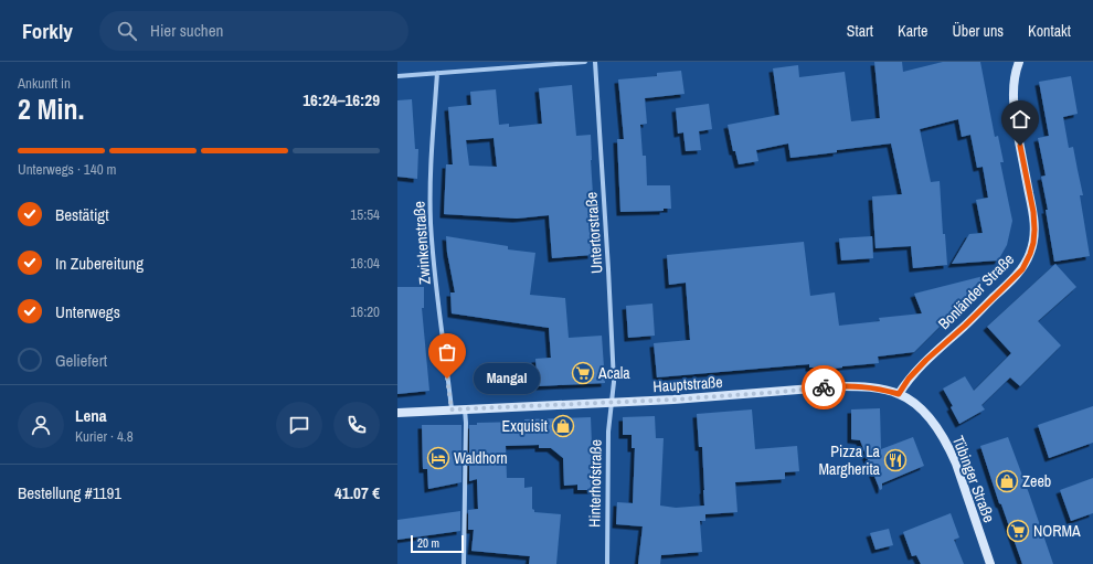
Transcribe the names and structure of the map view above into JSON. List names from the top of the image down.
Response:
{
  "streets": {
    "main road": ["Bonländer Straße", "Hauptstraße", "Tübinger Straße"],
    "street": ["Untertorstraße", "Zwinkenstraße", "Hinterhofstraße"]
  },
  "crossings": [
    ["Untertorstraße", "Hauptstraße"],
    ["Untertorstraße", "Hinterhofstraße"],
    ["Zwinkenstraße", "Hauptstraße"],
    ["Bonländer Straße", "Hauptstraße"],
    ["Bonländer Straße", "Tübinger Straße"],
    ["Hauptstraße", "Tübinger Straße"],
    ["Hauptstraße", "Hinterhofstraße"]
  ],
  "places": {
    "supermarket": ["Acala", "NORMA"],
    "other": ["Mangal"],
    "shop": ["Exquisit", "Zeeb"],
    "hotel": ["Waldhorn"],
    "restaurant": ["Pizza La Margherita"]
  },
  "scale_bar": "20 m",
  "page": {
    "header": "Forkly",
    "search": "Hier suchen",
    "nav": [
      "Start",
      "Karte",
      "Über uns",
      "Kontakt"
    ],
    "heading": ["2 Min.", "Ankunft in", "16:24–16:29"],
    "panel": [
      "Lena",
      "Kurier · 4.8",
      "Bestellung #1191",
      "41.07 €"
    ],
    "bar": "Unterwegs · 140 m",
    "list": [
      ["Bestätigt", "15:54"],
      ["In Zubereitung", "16:04"],
      ["Unterwegs", "16:20"],
      "Geliefert"
    ],
    "bubble": "Mangal",
    "scale": "20 m"
  }
}
